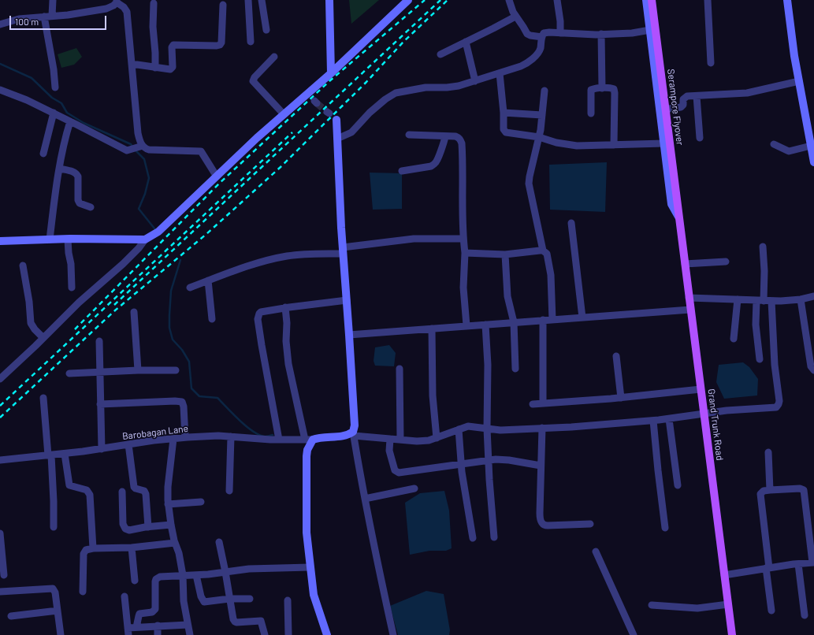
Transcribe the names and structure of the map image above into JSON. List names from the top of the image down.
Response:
{
  "streets": {
    "main road": ["Serampore Flyover", "Grand Trunk Road"],
    "street": ["Barobagan Lane"]
  },
  "crossings": [
    ["Serampore Flyover", "Grand Trunk Road"]
  ],
  "scale_bar": "100 m"
}
